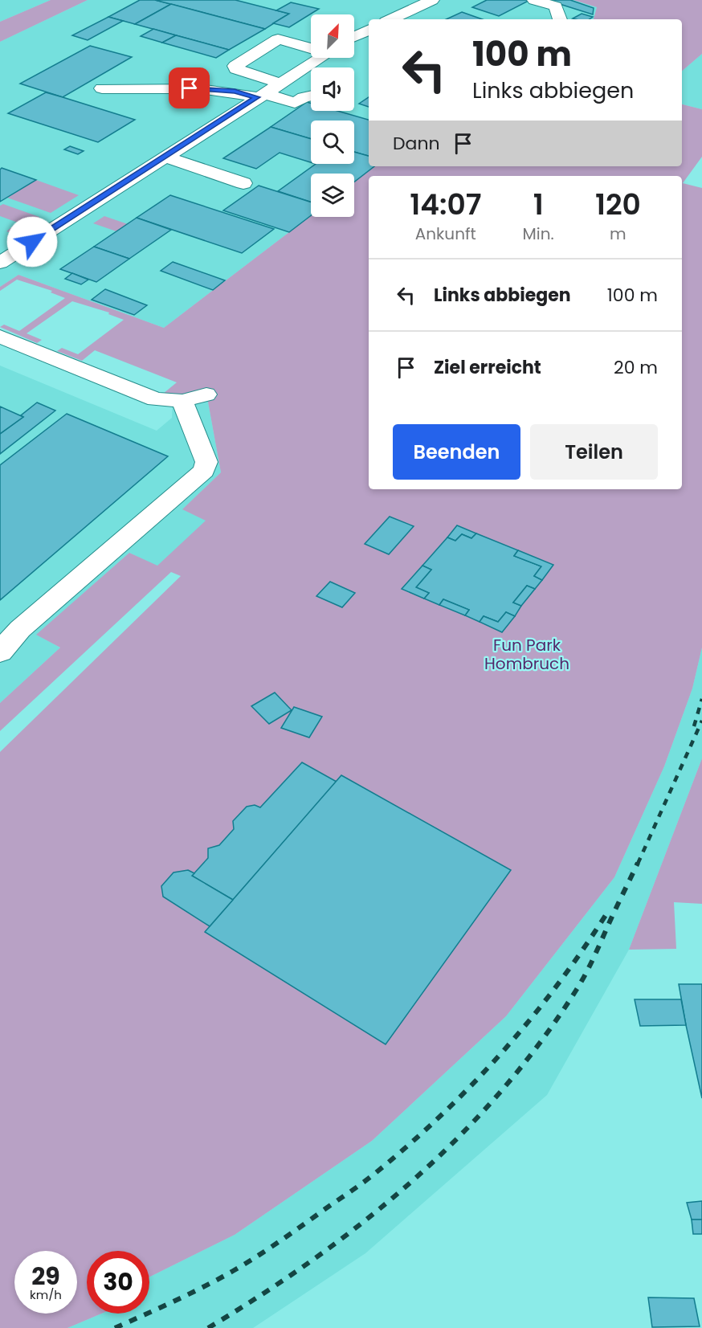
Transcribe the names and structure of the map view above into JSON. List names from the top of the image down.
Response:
{
  "parks": ["Fun Park Hombruch"],
  "north": "top right",
  "page": {
    "turn": ["100 m", "Links abbiegen"],
    "then": "Dann",
    "eta": [
      "14:07",
      "Ankunft",
      "1",
      "Min.",
      "120",
      "m"
    ],
    "list": [
      {
        "name": "Links abbiegen",
        "value": "100 m"
      },
      {
        "name": "Ziel erreicht",
        "value": "20 m"
      }
    ],
    "buttons": ["Beenden", "Teilen"],
    "speed": "29 km/h",
    "limit": "30"
  }
}
